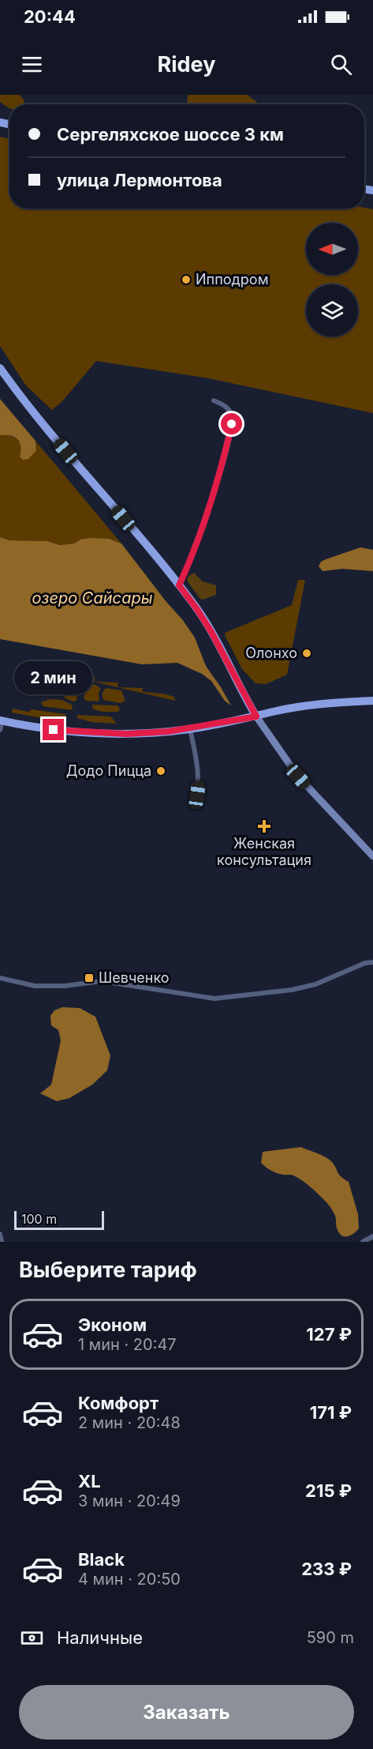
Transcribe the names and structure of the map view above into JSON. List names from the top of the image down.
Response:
{
  "water": ["озеро Сайсары"],
  "places": {
    "other": ["Ипподром", "Олонхо", "Додо Пицца"],
    "health": ["Женская консультация"],
    "transit": ["Шевченко"]
  },
  "scale_bar": "100 m",
  "north": "left",
  "page": {
    "status": "20:44",
    "header": "Ridey",
    "banner": ["Сергеляхское шоссе 3 км", "улица Лермонтова"],
    "bubble": "2 мин",
    "scale": "100 m",
    "heading": "Выберите тариф",
    "list": [
      {
        "name": "Эконом",
        "note": "1 мин · 20:47",
        "value": "127 ₽"
      },
      {
        "name": "Комфорт",
        "note": "2 мин · 20:48",
        "value": "171 ₽"
      },
      {
        "name": "XL",
        "note": "3 мин · 20:49",
        "value": "215 ₽"
      },
      {
        "name": "Black",
        "note": "4 мин · 20:50",
        "value": "233 ₽"
      }
    ],
    "pay": ["Наличные", "590 m"],
    "buttons": "Заказать"
  }
}
